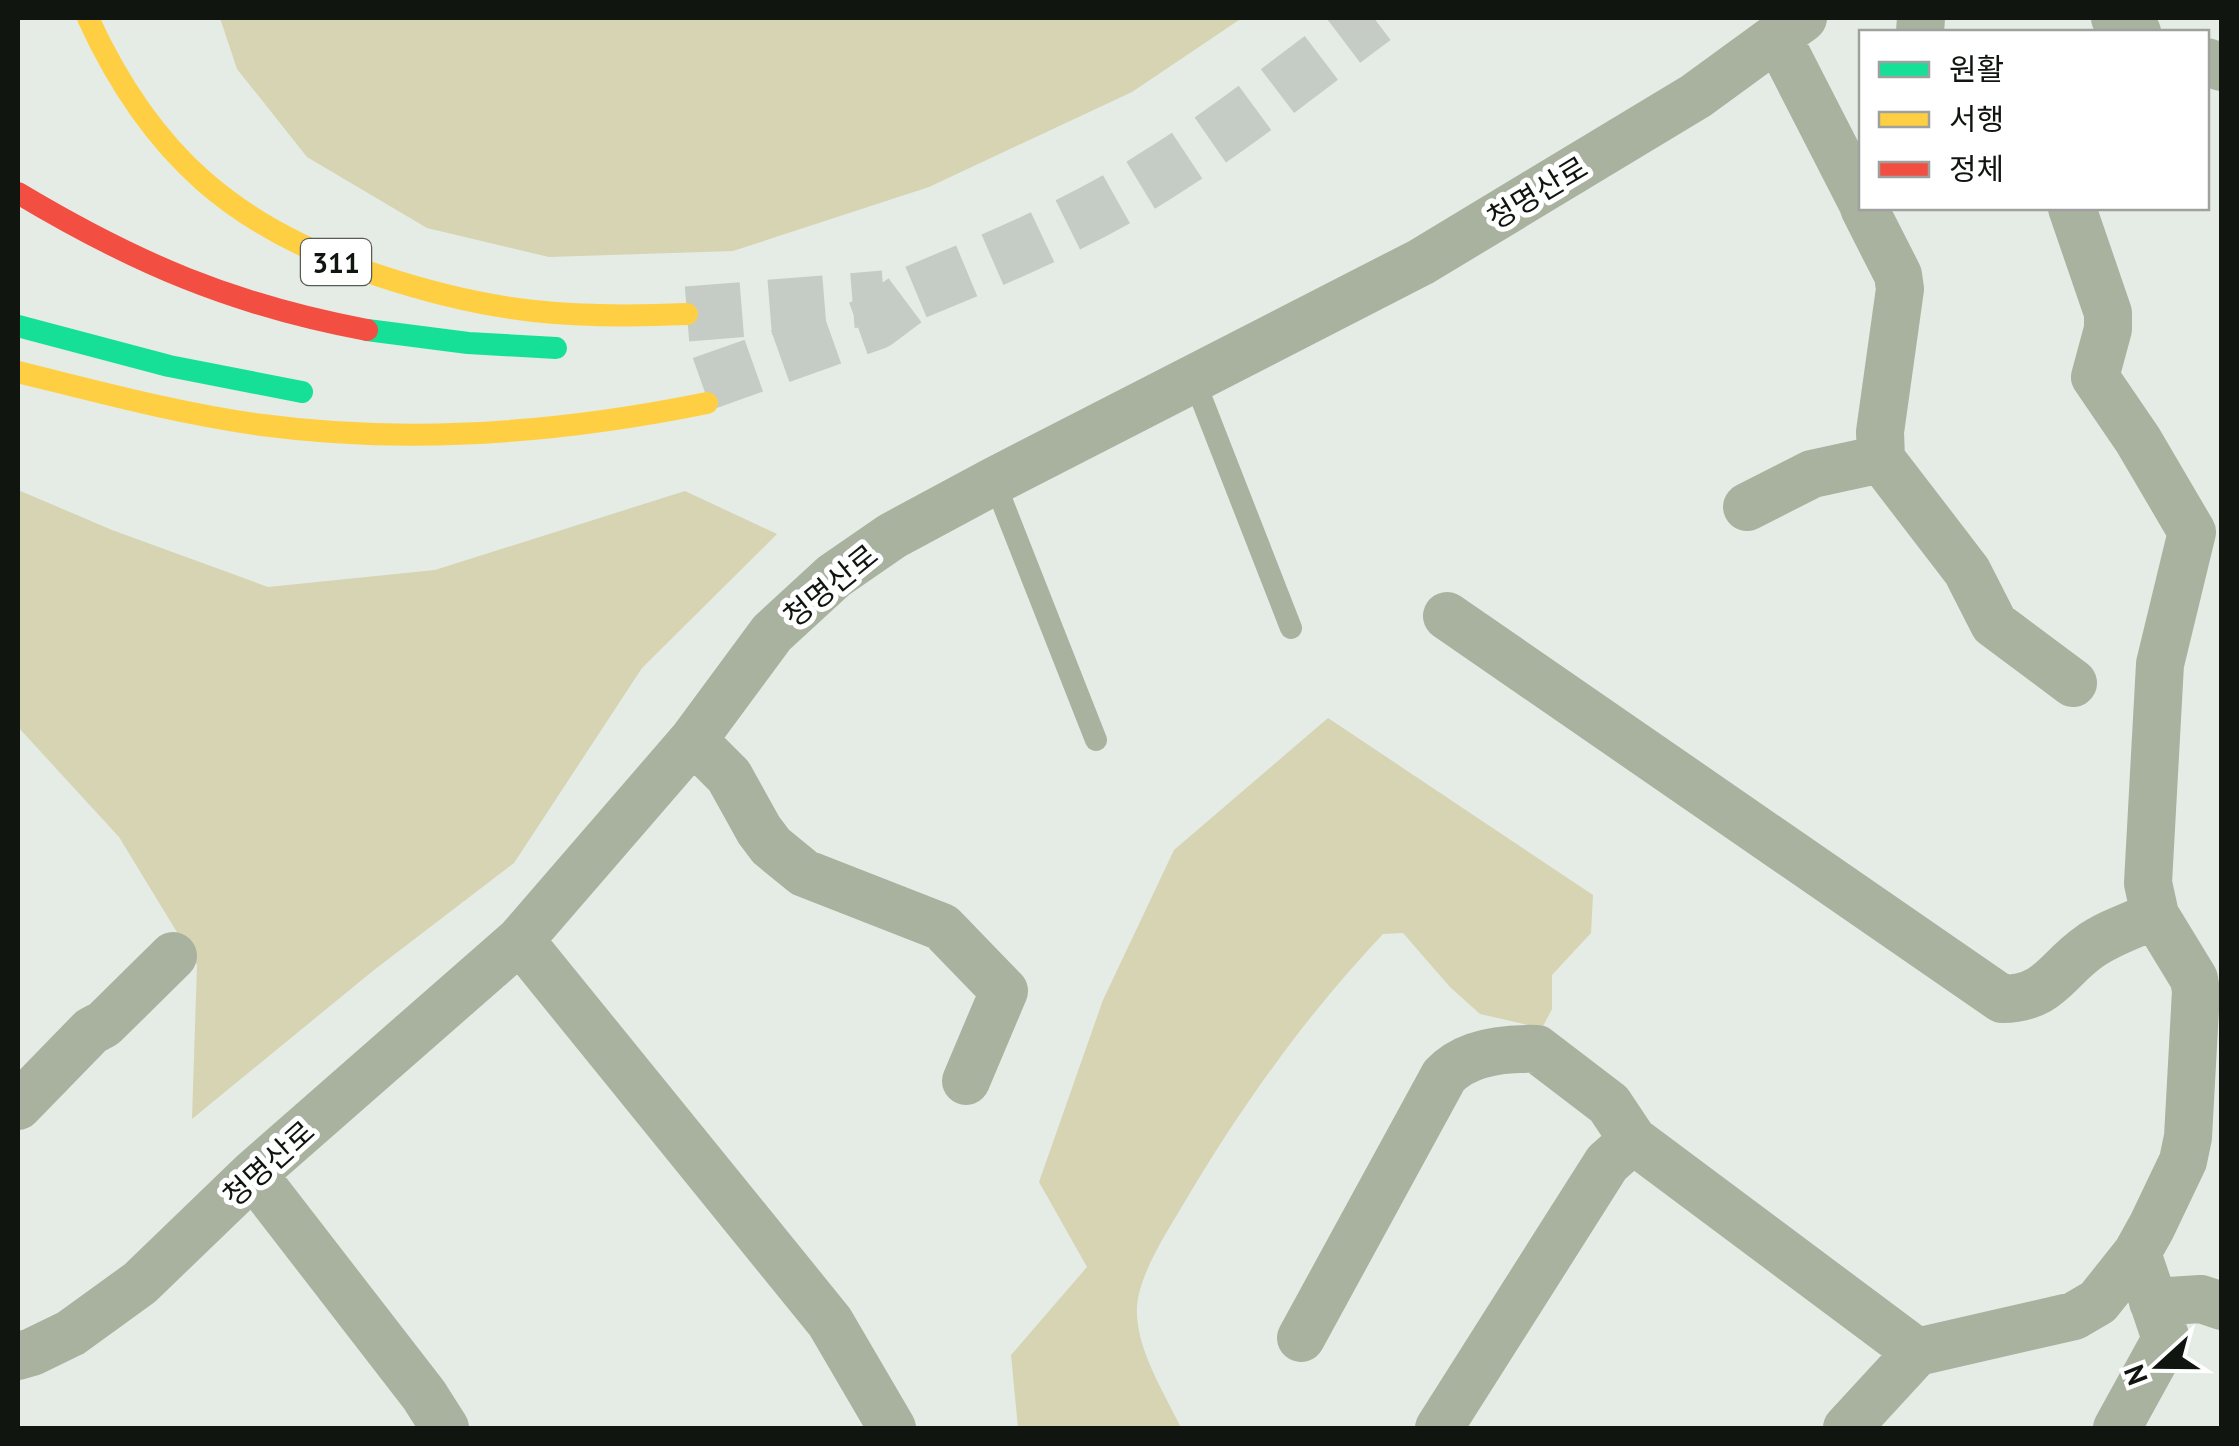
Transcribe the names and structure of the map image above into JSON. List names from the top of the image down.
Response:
{
  "streets": {
    "highway": ["311"],
    "street": ["청명산로"]
  },
  "legend": ["원활", "서행", "정체"],
  "north": "left"
}
